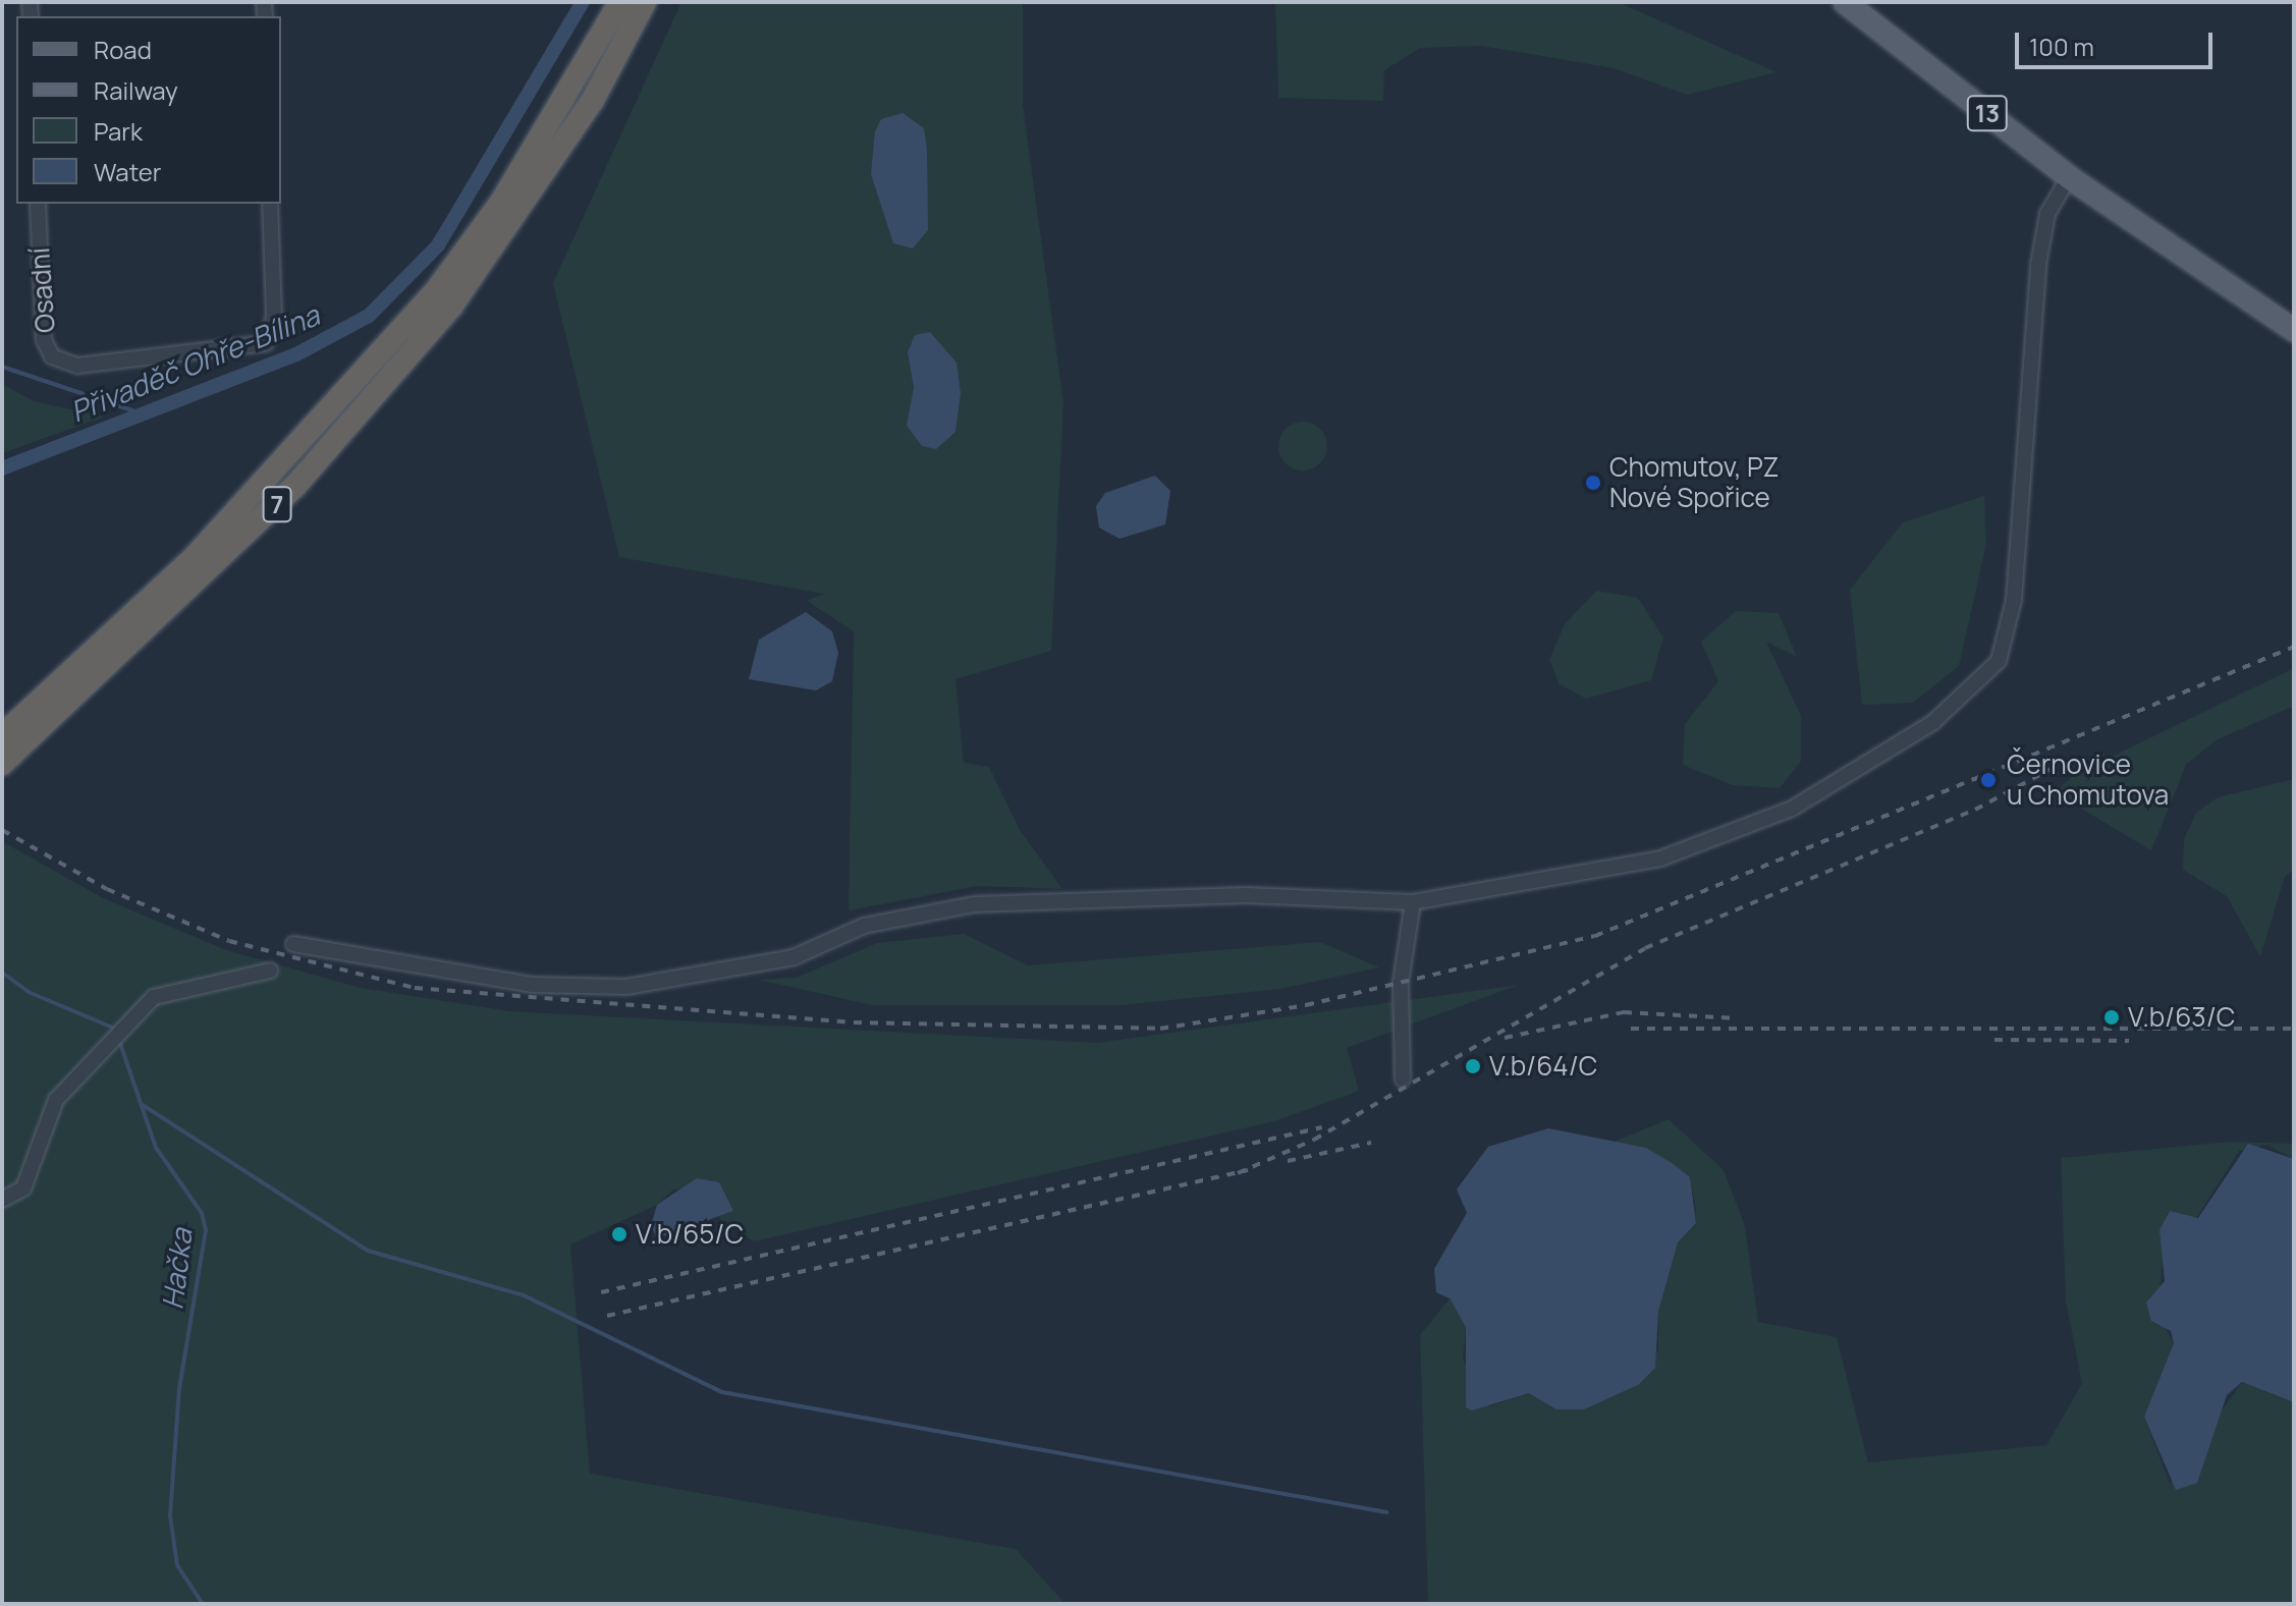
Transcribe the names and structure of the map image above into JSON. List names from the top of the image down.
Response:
{
  "streets": {
    "highway": ["7"],
    "main road": ["13"],
    "street": ["Osadní"]
  },
  "water": ["Přivaděč Ohře-Bílina", "Hačka"],
  "places": [
    "Chomutov, PZ Nové Spořice",
    "Černovice u Chomutova",
    "V.b/63/C",
    "V.b/64/C",
    "V.b/65/C"
  ],
  "legend": [
    "Road",
    "Railway",
    "Park",
    "Water"
  ],
  "scale_bar": "100 m"
}
